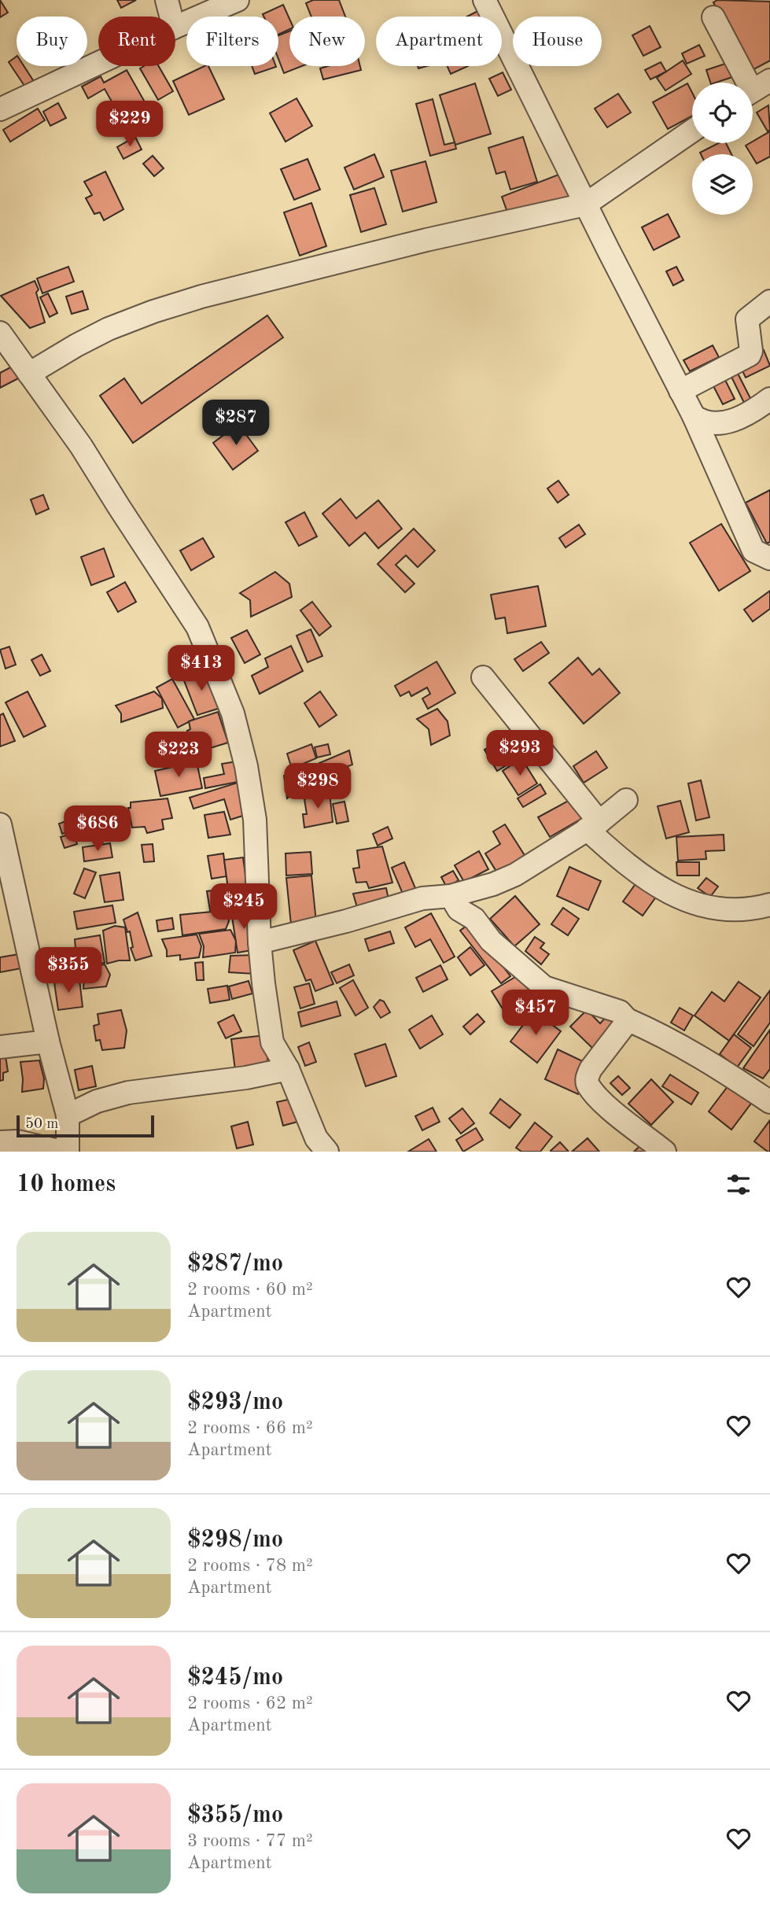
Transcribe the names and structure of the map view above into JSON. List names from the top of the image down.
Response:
{
  "scale_bar": "50 m",
  "page": {
    "chip": [
      "Buy",
      "Rent",
      "Filters",
      "New",
      "Apartment",
      "House"
    ],
    "price": [
      "$229",
      "$287",
      "$413",
      "$293",
      "$223",
      "$298",
      "$686",
      "$245",
      "$355",
      "$457"
    ],
    "scale": "50 m",
    "heading": "10 homes",
    "list": [
      {
        "name": "$287/mo",
        "note": "2 rooms · 60 m² · Apartment"
      },
      {
        "name": "$293/mo",
        "note": "2 rooms · 66 m² · Apartment"
      },
      {
        "name": "$298/mo",
        "note": "2 rooms · 78 m² · Apartment"
      },
      {
        "name": "$245/mo",
        "note": "2 rooms · 62 m² · Apartment"
      },
      {
        "name": "$355/mo",
        "note": "3 rooms · 77 m² · Apartment"
      }
    ]
  }
}
